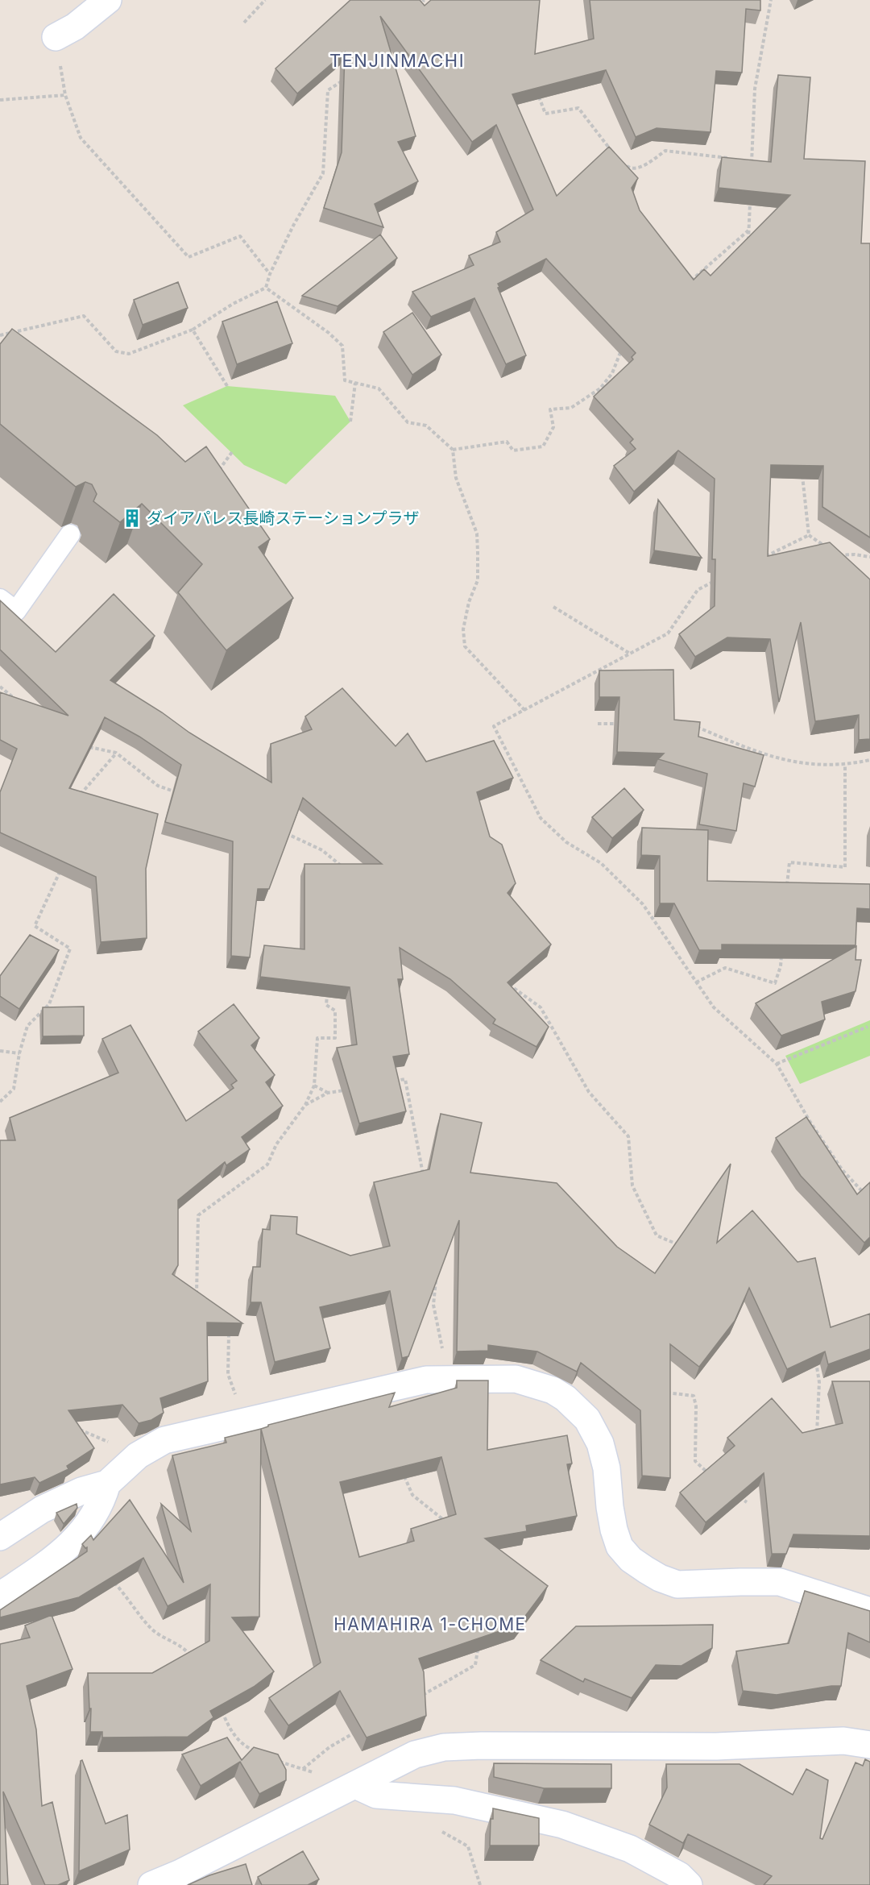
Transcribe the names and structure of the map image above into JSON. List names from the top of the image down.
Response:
{
  "districts": ["TENJINMACHI", "HAMAHIRA 1-CHOME"],
  "places": {
    "building": ["ダイアパレス長崎ステーションプラザ"]
  }
}
